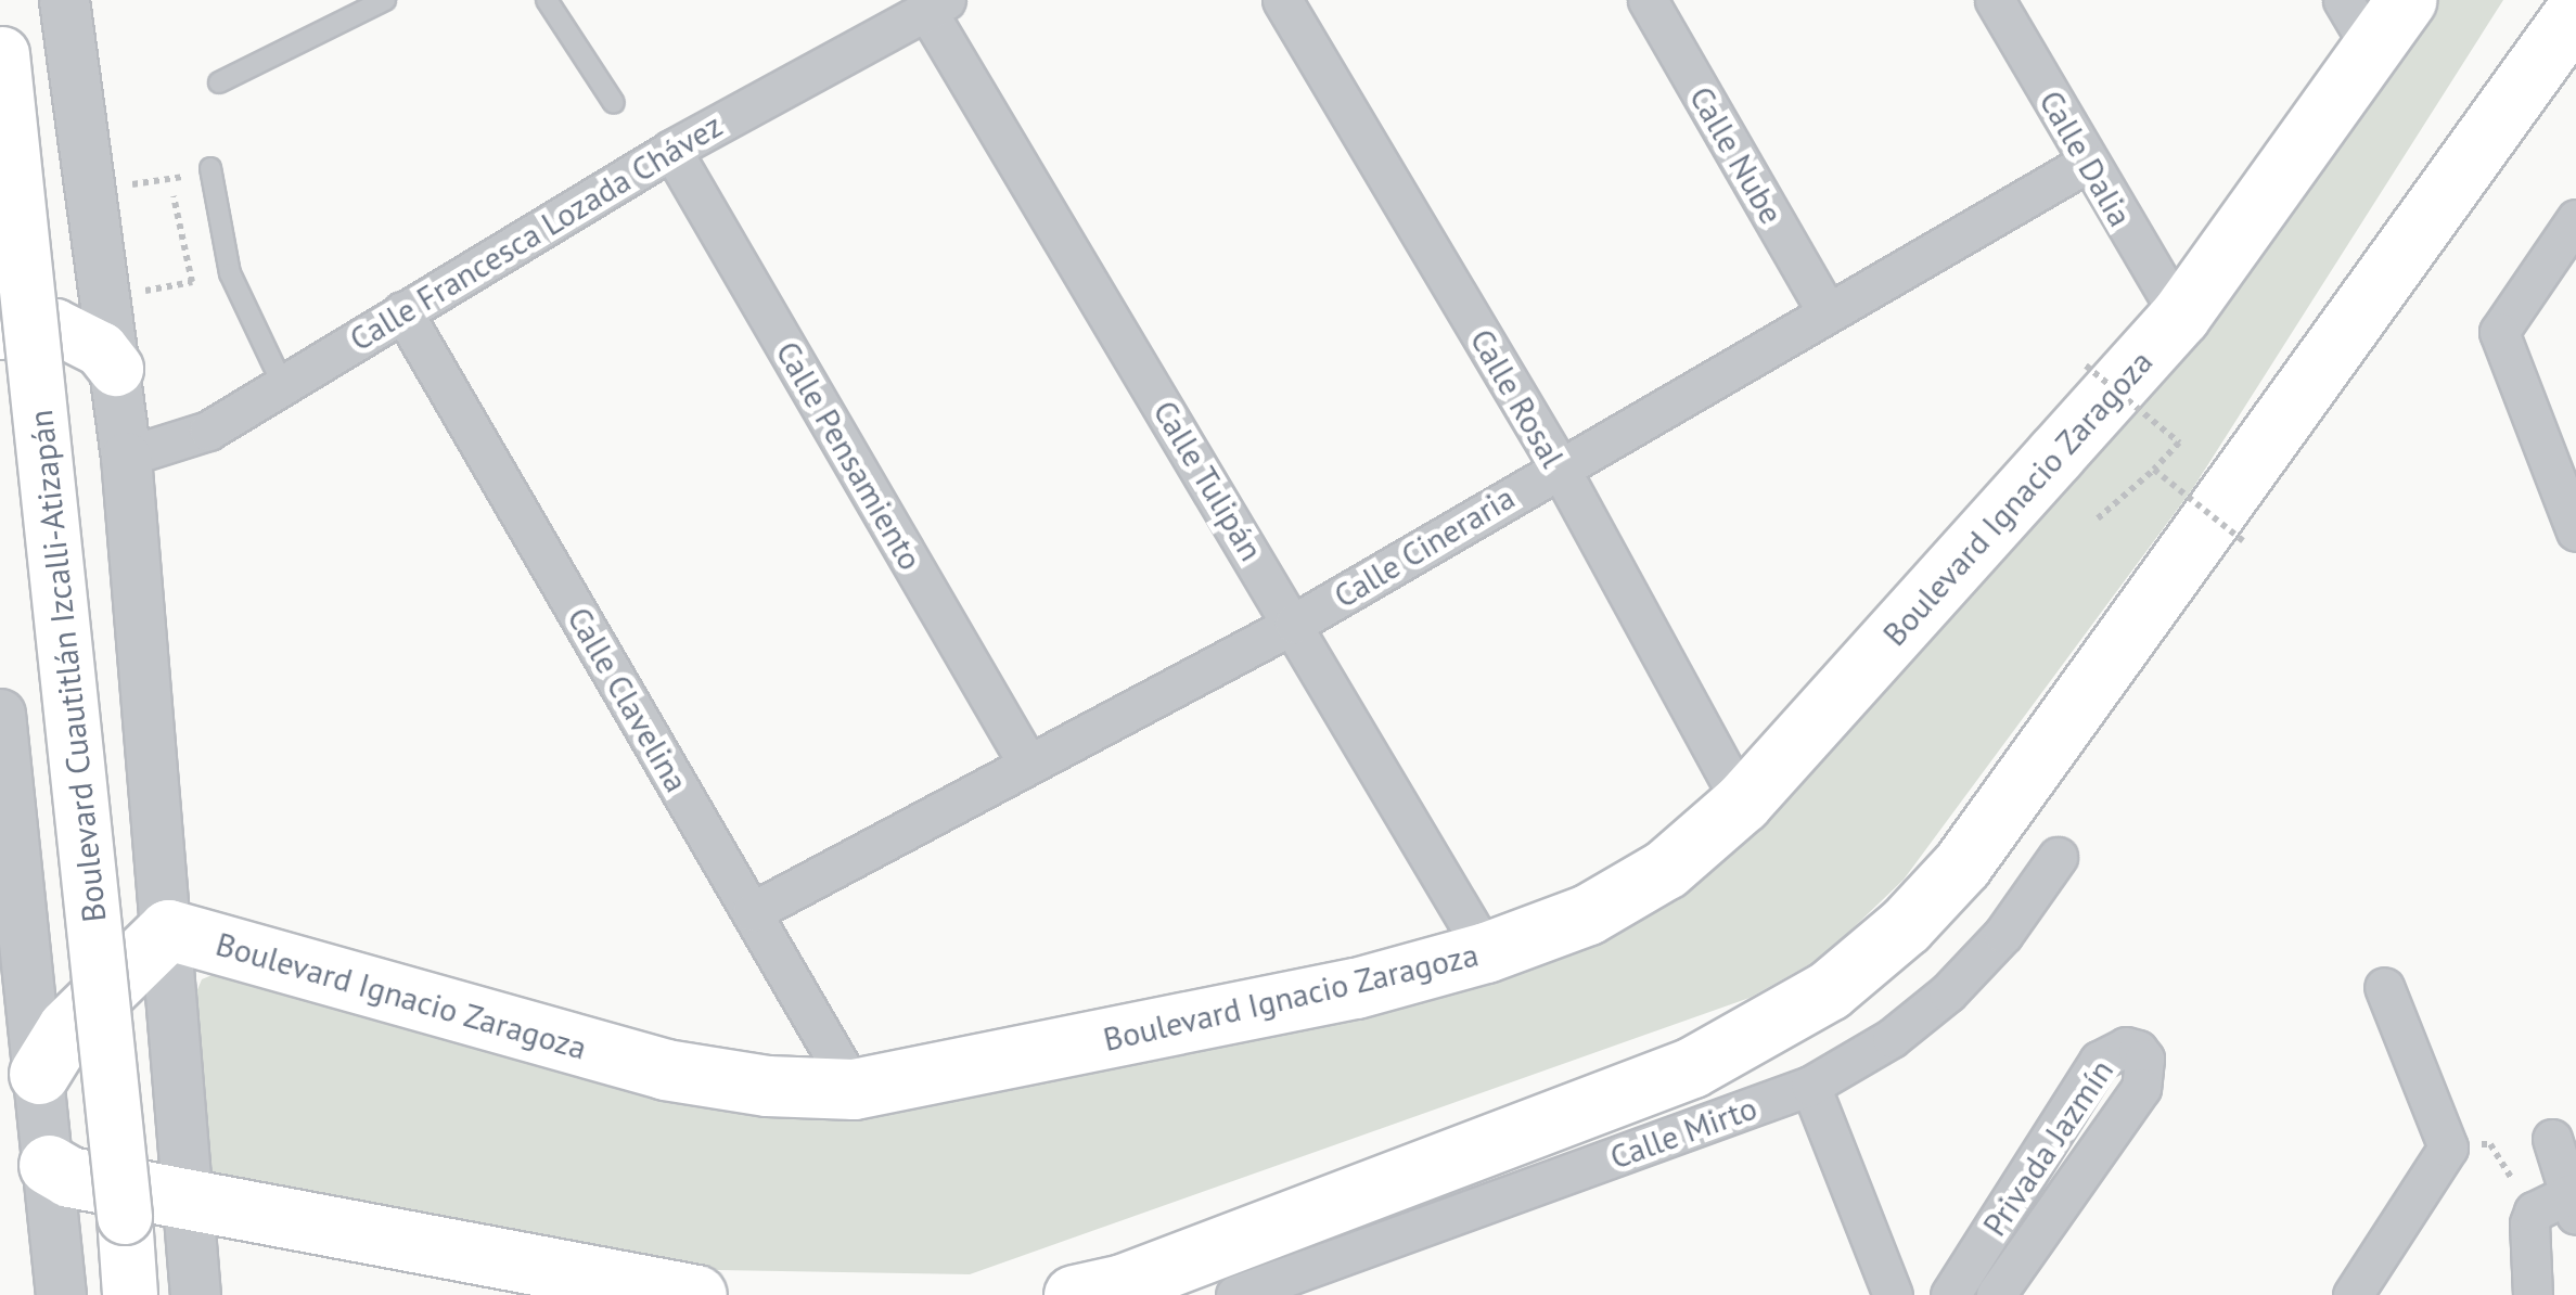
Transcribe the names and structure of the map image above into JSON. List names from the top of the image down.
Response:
{
  "streets": {
    "main road": ["Boulevard Ignacio Zaragoza", "Boulevard Cuautitlán Izcalli-Atizapán"],
    "street": [
      "Calle Nube",
      "Calle Dalia",
      "Calle Francesca Lozada Chávez",
      "Calle Rosal",
      "Calle Pensamiento",
      "Calle Tulipán",
      "Calle Cineraria",
      "Calle Clavelina",
      "Calle Mirto",
      "Privada Jazmín"
    ]
  },
  "crossings": [
    ["Calle Nube", "Calle Cineraria"],
    ["Calle Dalia", "Boulevard Ignacio Zaragoza"],
    ["Calle Dalia", "Calle Cineraria"],
    ["Calle Francesca Lozada Chávez", "Calle Pensamiento"],
    ["Calle Francesca Lozada Chávez", "Calle Tulipán"],
    ["Calle Francesca Lozada Chávez", "Calle Clavelina"],
    ["Calle Rosal", "Boulevard Ignacio Zaragoza"],
    ["Calle Rosal", "Calle Cineraria"],
    ["Calle Pensamiento", "Calle Cineraria"],
    ["Calle Tulipán", "Boulevard Ignacio Zaragoza"],
    ["Calle Tulipán", "Calle Cineraria"],
    ["Boulevard Ignacio Zaragoza", "Calle Clavelina"],
    ["Calle Cineraria", "Calle Clavelina"]
  ]
}
